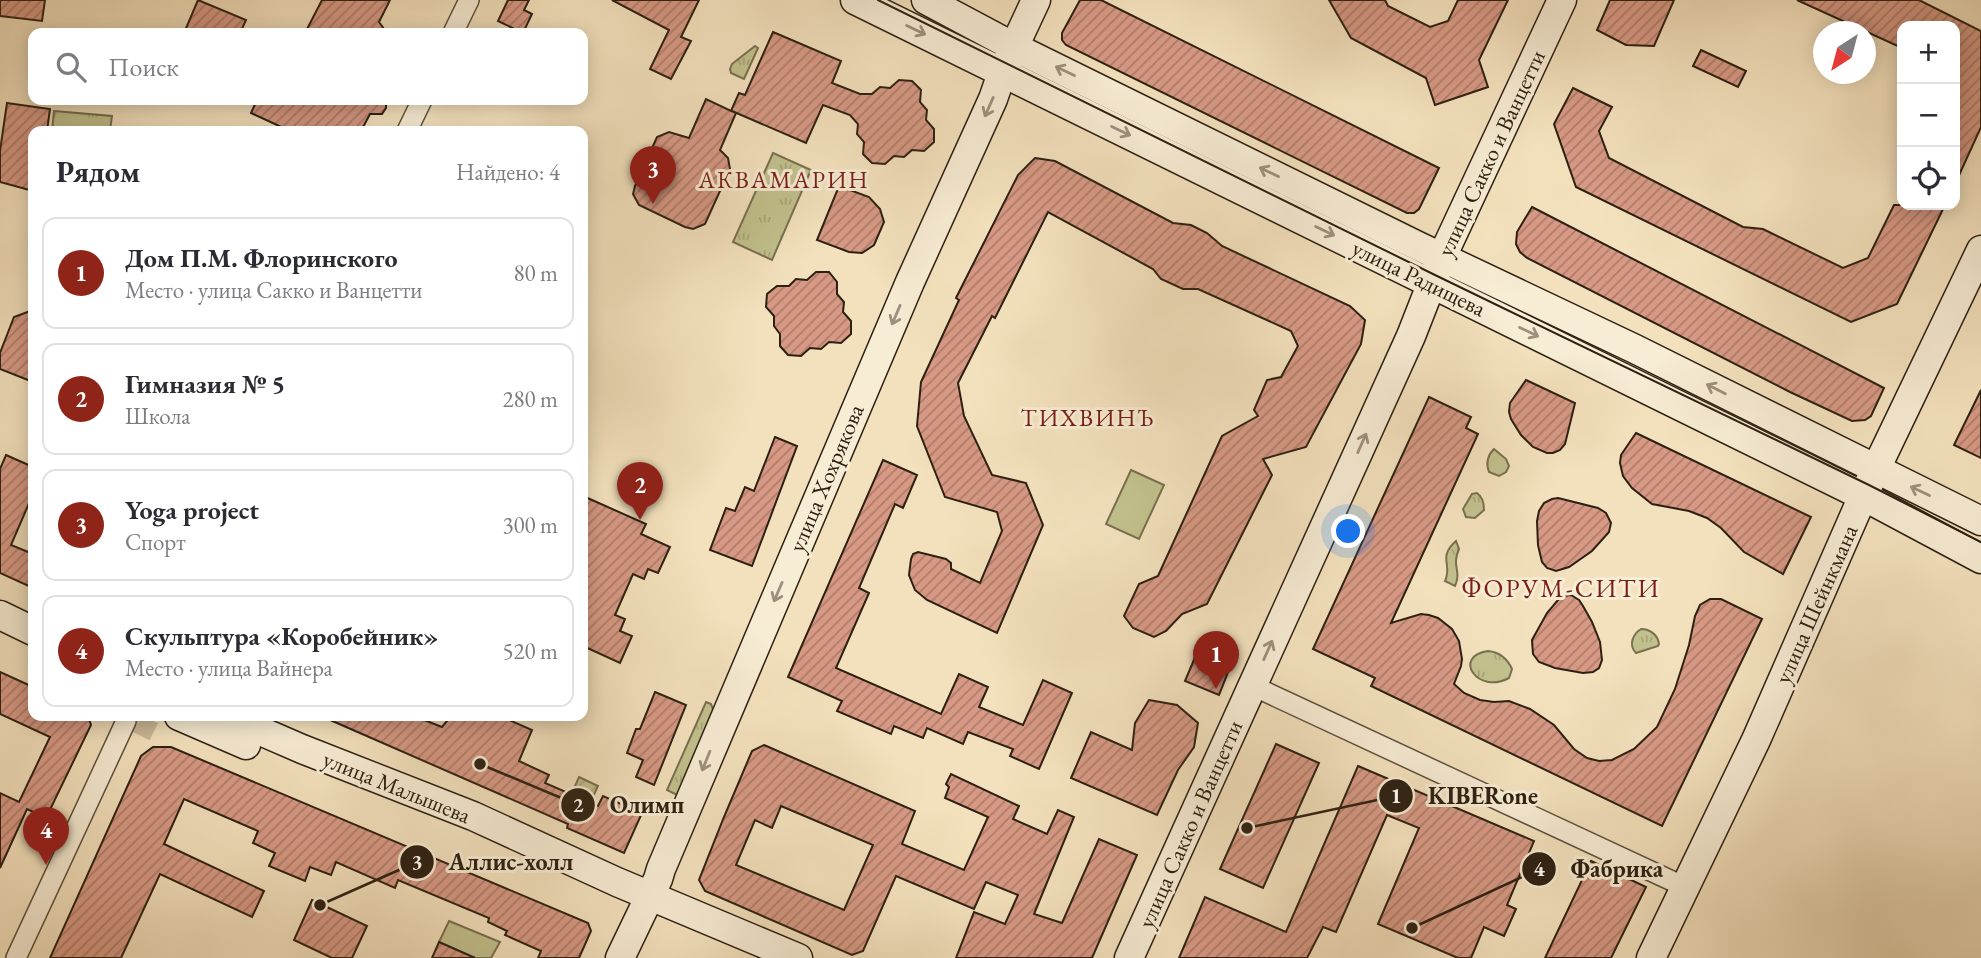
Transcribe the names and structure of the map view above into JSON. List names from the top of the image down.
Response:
{
  "streets": {
    "street": [
      "улица Сакко и Ванцетти",
      "улица Радищева",
      "улица Хохрякова",
      "улица Шейнкмана",
      "улица Малышева"
    ]
  },
  "crossings": [
    ["улица Сакко и Ванцетти", "улица Радищева"],
    ["улица Радищева", "улица Хохрякова"],
    ["улица Радищева", "улица Шейнкмана"],
    ["улица Хохрякова", "улица Малышева"]
  ],
  "one_way": ["улица Сакко и Ванцетти", "улица Хохрякова"],
  "districts": ["АКВАМАРИН", "ТИХВИНЪ", "ФОРУМ-СИТИ"],
  "places": [
    "Олимп",
    "KIBERone",
    "Аллис-холл",
    "Фабрика"
  ],
  "north": "bottom left",
  "page": {
    "map_buttons": ["+", "−"],
    "search": "Поиск",
    "heading": ["Рядом", "Найдено: 4"],
    "pins": [
      "3",
      "2",
      "1",
      "4"
    ],
    "list": [
      {
        "mark": "1",
        "name": "Дом П.М. Флоринского",
        "note": "Место · улица Сакко и Ванцетти",
        "value": "80 m"
      },
      {
        "mark": "2",
        "name": "Гимназия № 5",
        "note": "Школа",
        "value": "280 m"
      },
      {
        "mark": "3",
        "name": "Yoga projeсt",
        "note": "Спорт",
        "value": "300 m"
      },
      {
        "mark": "4",
        "name": "Скульптура «Коробейник»",
        "note": "Место · улица Вайнера",
        "value": "520 m"
      }
    ]
  }
}
